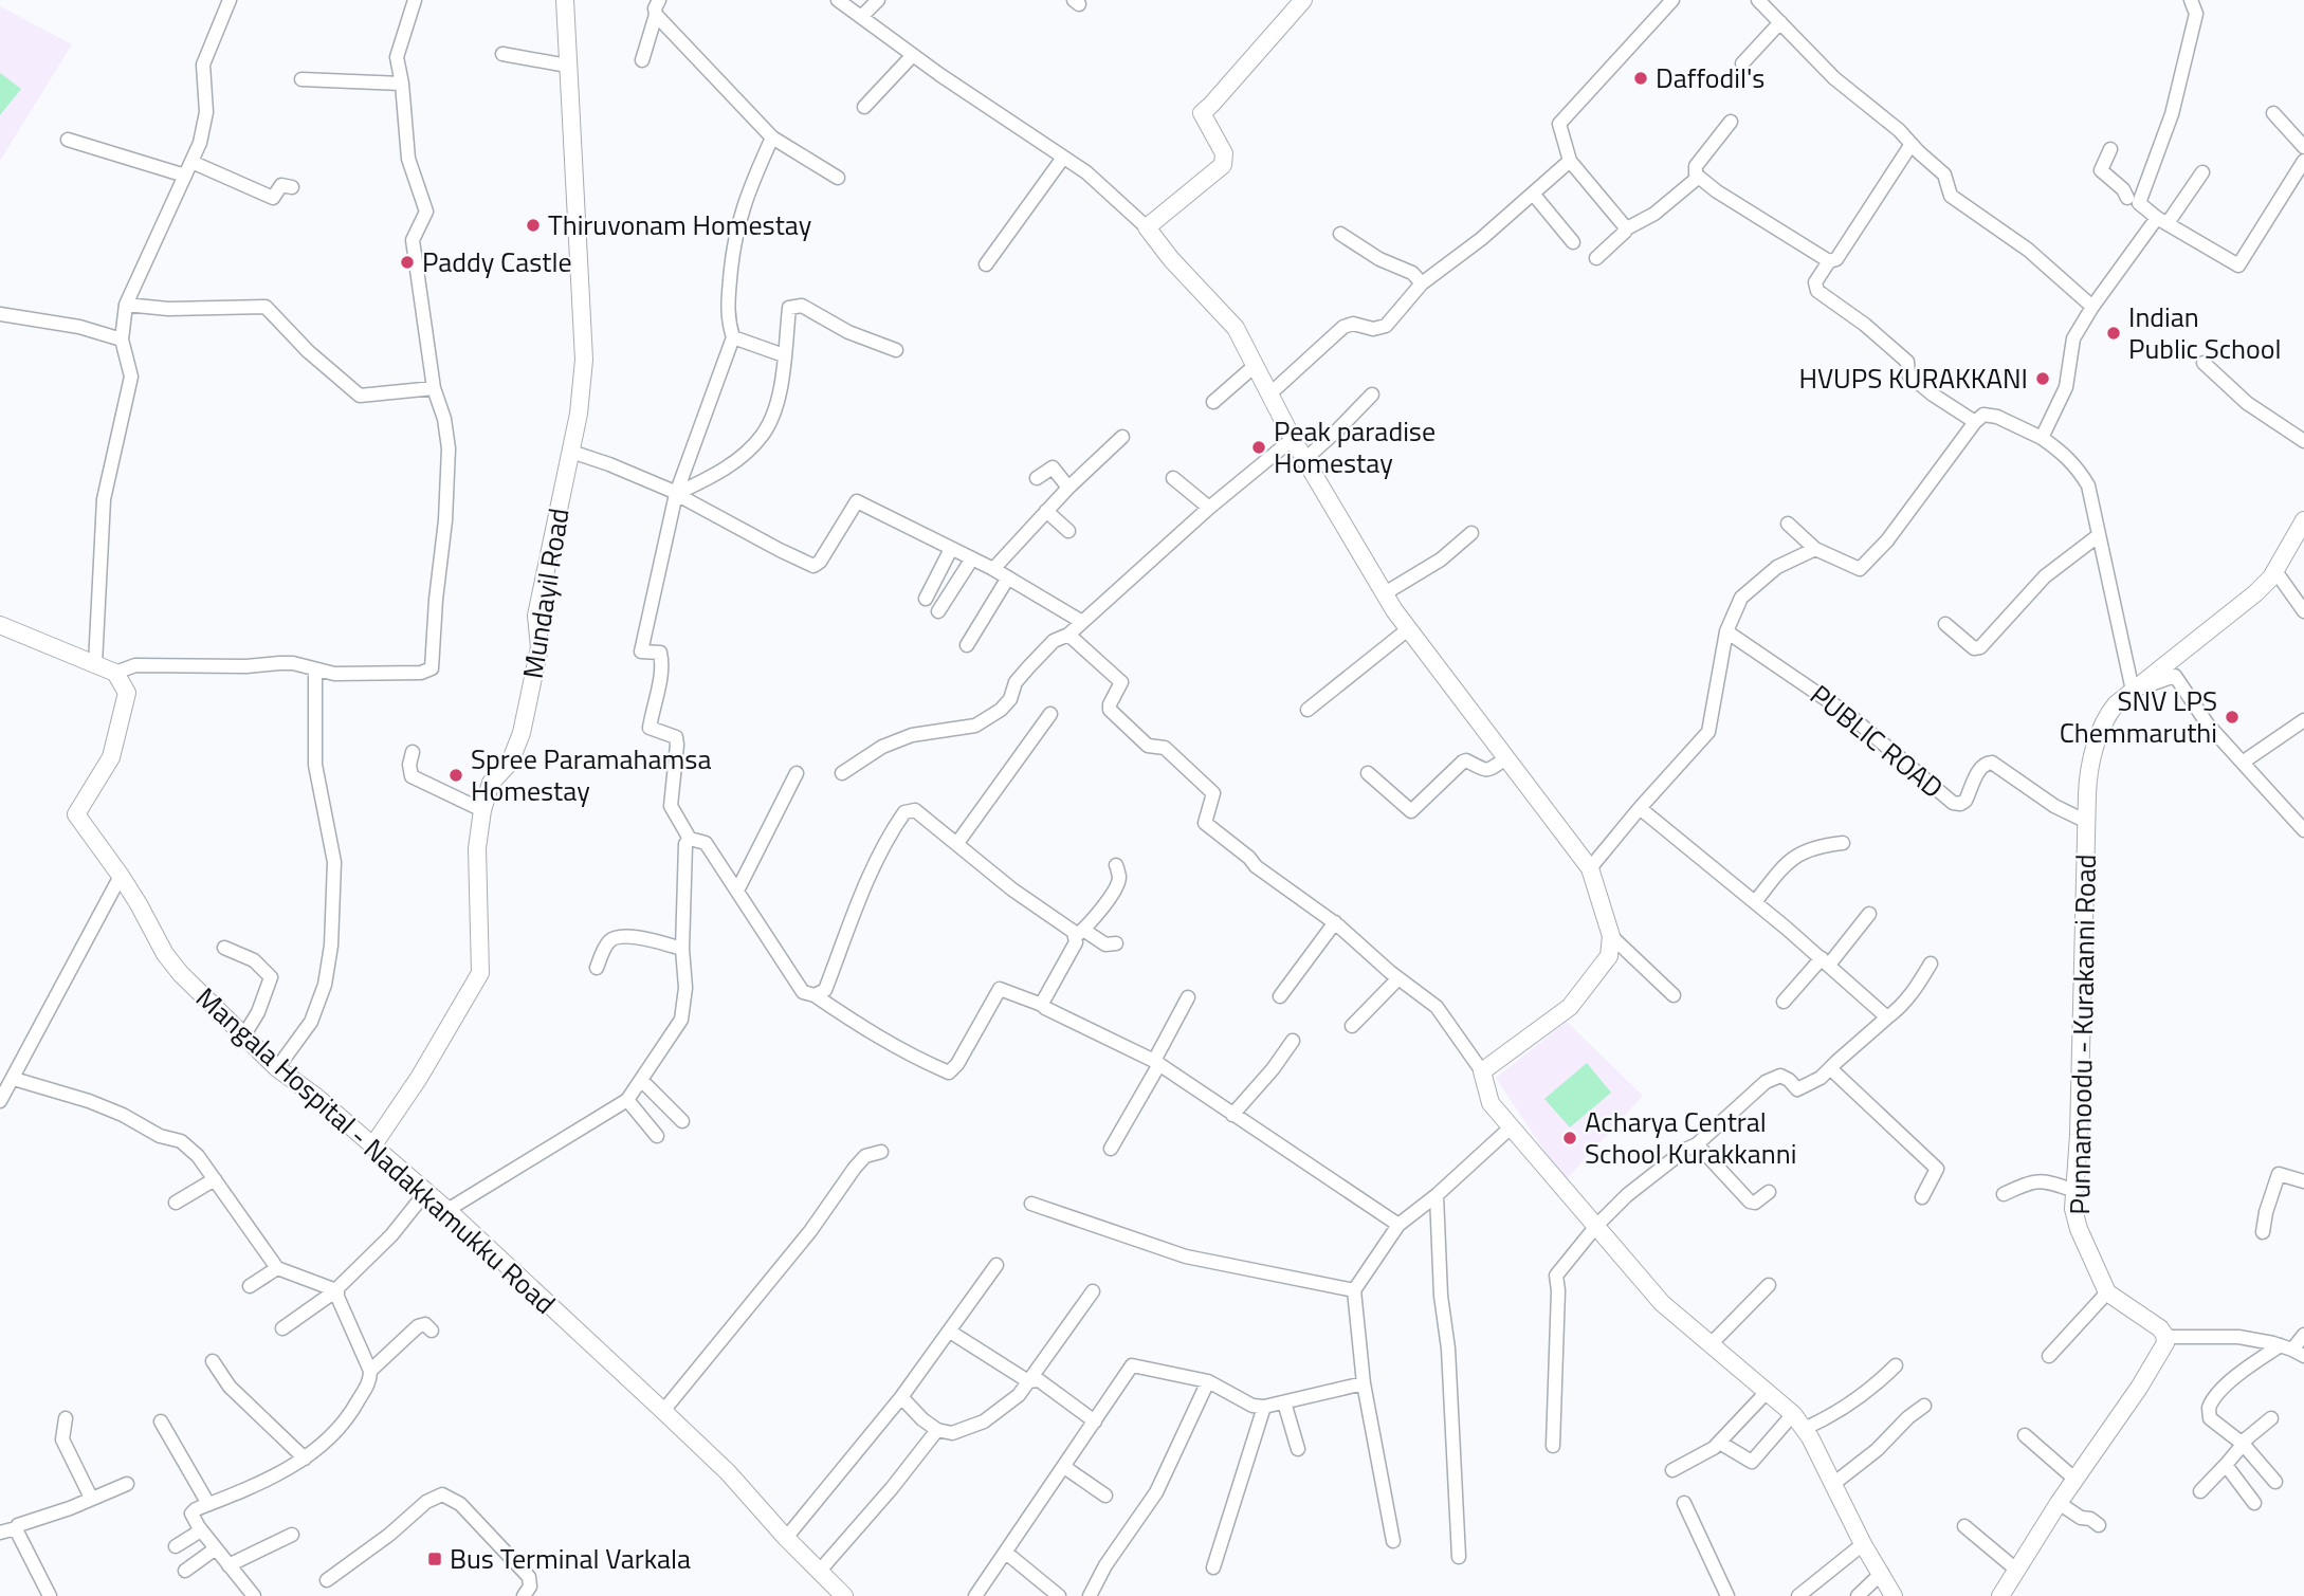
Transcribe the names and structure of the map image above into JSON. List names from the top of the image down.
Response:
{
  "streets": {
    "main road": ["Mundayil Road", "Punnamoodu - Kurakanni Road", "Mangala Hospital - Nadakkamukku Road"],
    "street": ["PUBLIC ROAD"]
  },
  "crossings": [
    ["Mundayil Road", "Mangala Hospital - Nadakkamukku Road"],
    ["PUBLIC ROAD", "Punnamoodu - Kurakanni Road"]
  ],
  "places": {
    "other": [
      "Daffodil's",
      "Thiruvonam Homestay",
      "Paddy Castle",
      "Indian Public School",
      "HVUPS KURAKKANI",
      "Peak paradise Homestay",
      "SNV LPS Chemmaruthi",
      "Spree Paramahamsa Homestay",
      "Acharya Central School Kurakkanni"
    ],
    "transit": ["Bus Terminal Varkala"]
  }
}
